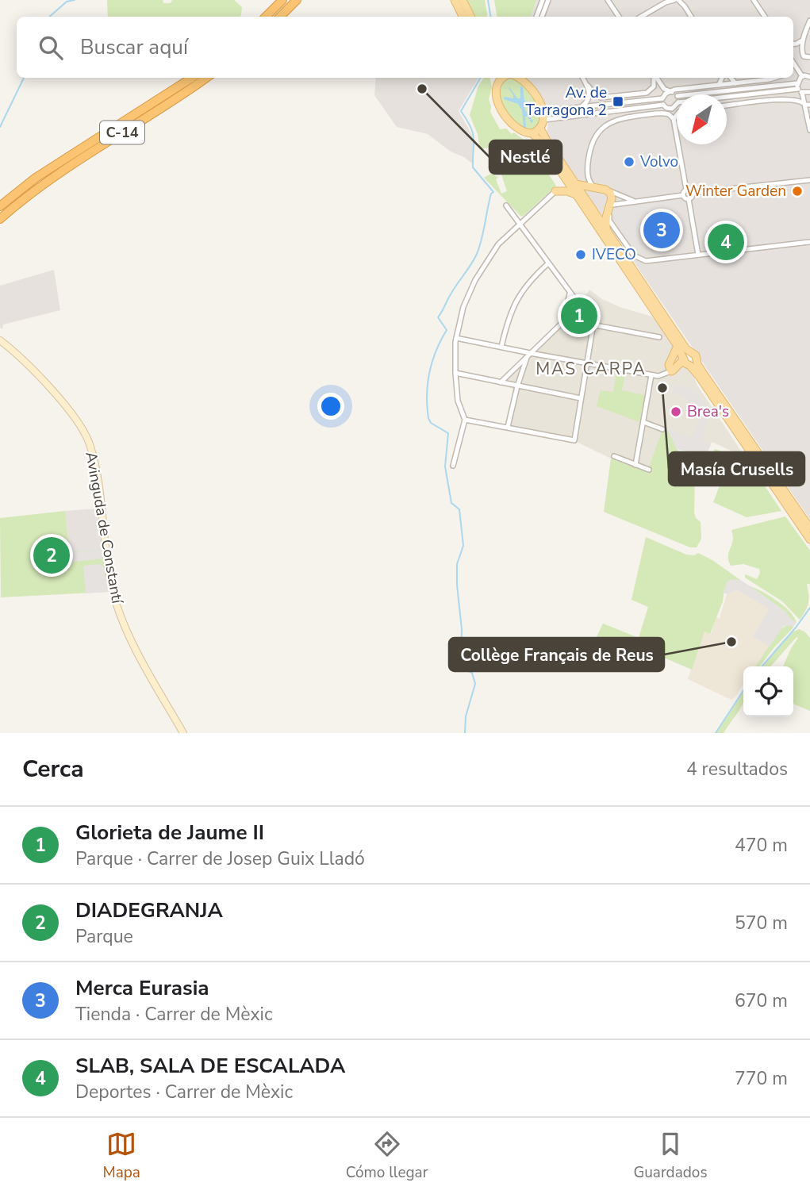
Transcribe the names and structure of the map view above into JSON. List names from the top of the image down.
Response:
{
  "streets": {
    "highway": ["C-14"],
    "main road": ["Avinguda de Constantí"]
  },
  "districts": ["MAS CARPA"],
  "places": {
    "other": [
      "Nestlé",
      "Volvo",
      "Winter Garden",
      "IVECO",
      "Masía Crusells",
      "Brea's",
      "Collège Français de Reus"
    ],
    "transit": ["Av. de Tarragona 2"]
  },
  "north": "bottom left",
  "page": {
    "search": "Buscar aquí",
    "pins": [
      "3",
      "4",
      "1",
      "2"
    ],
    "heading": ["Cerca", "4 resultados"],
    "list": [
      {
        "mark": "1",
        "name": "Glorieta de Jaume II",
        "note": "Parque · Carrer de Josep Guix Lladó",
        "value": "470 m"
      },
      {
        "mark": "2",
        "name": "DIADEGRANJA",
        "note": "Parque",
        "value": "570 m"
      },
      {
        "mark": "3",
        "name": "Merca Eurasia",
        "note": "Tienda · Carrer de Mèxic",
        "value": "670 m"
      },
      {
        "mark": "4",
        "name": "SLAB, SALA DE ESCALADA",
        "note": "Deportes · Carrer de Mèxic",
        "value": "770 m"
      }
    ],
    "nav": ["Mapa", "Cómo llegar", "Guardados"]
  }
}
